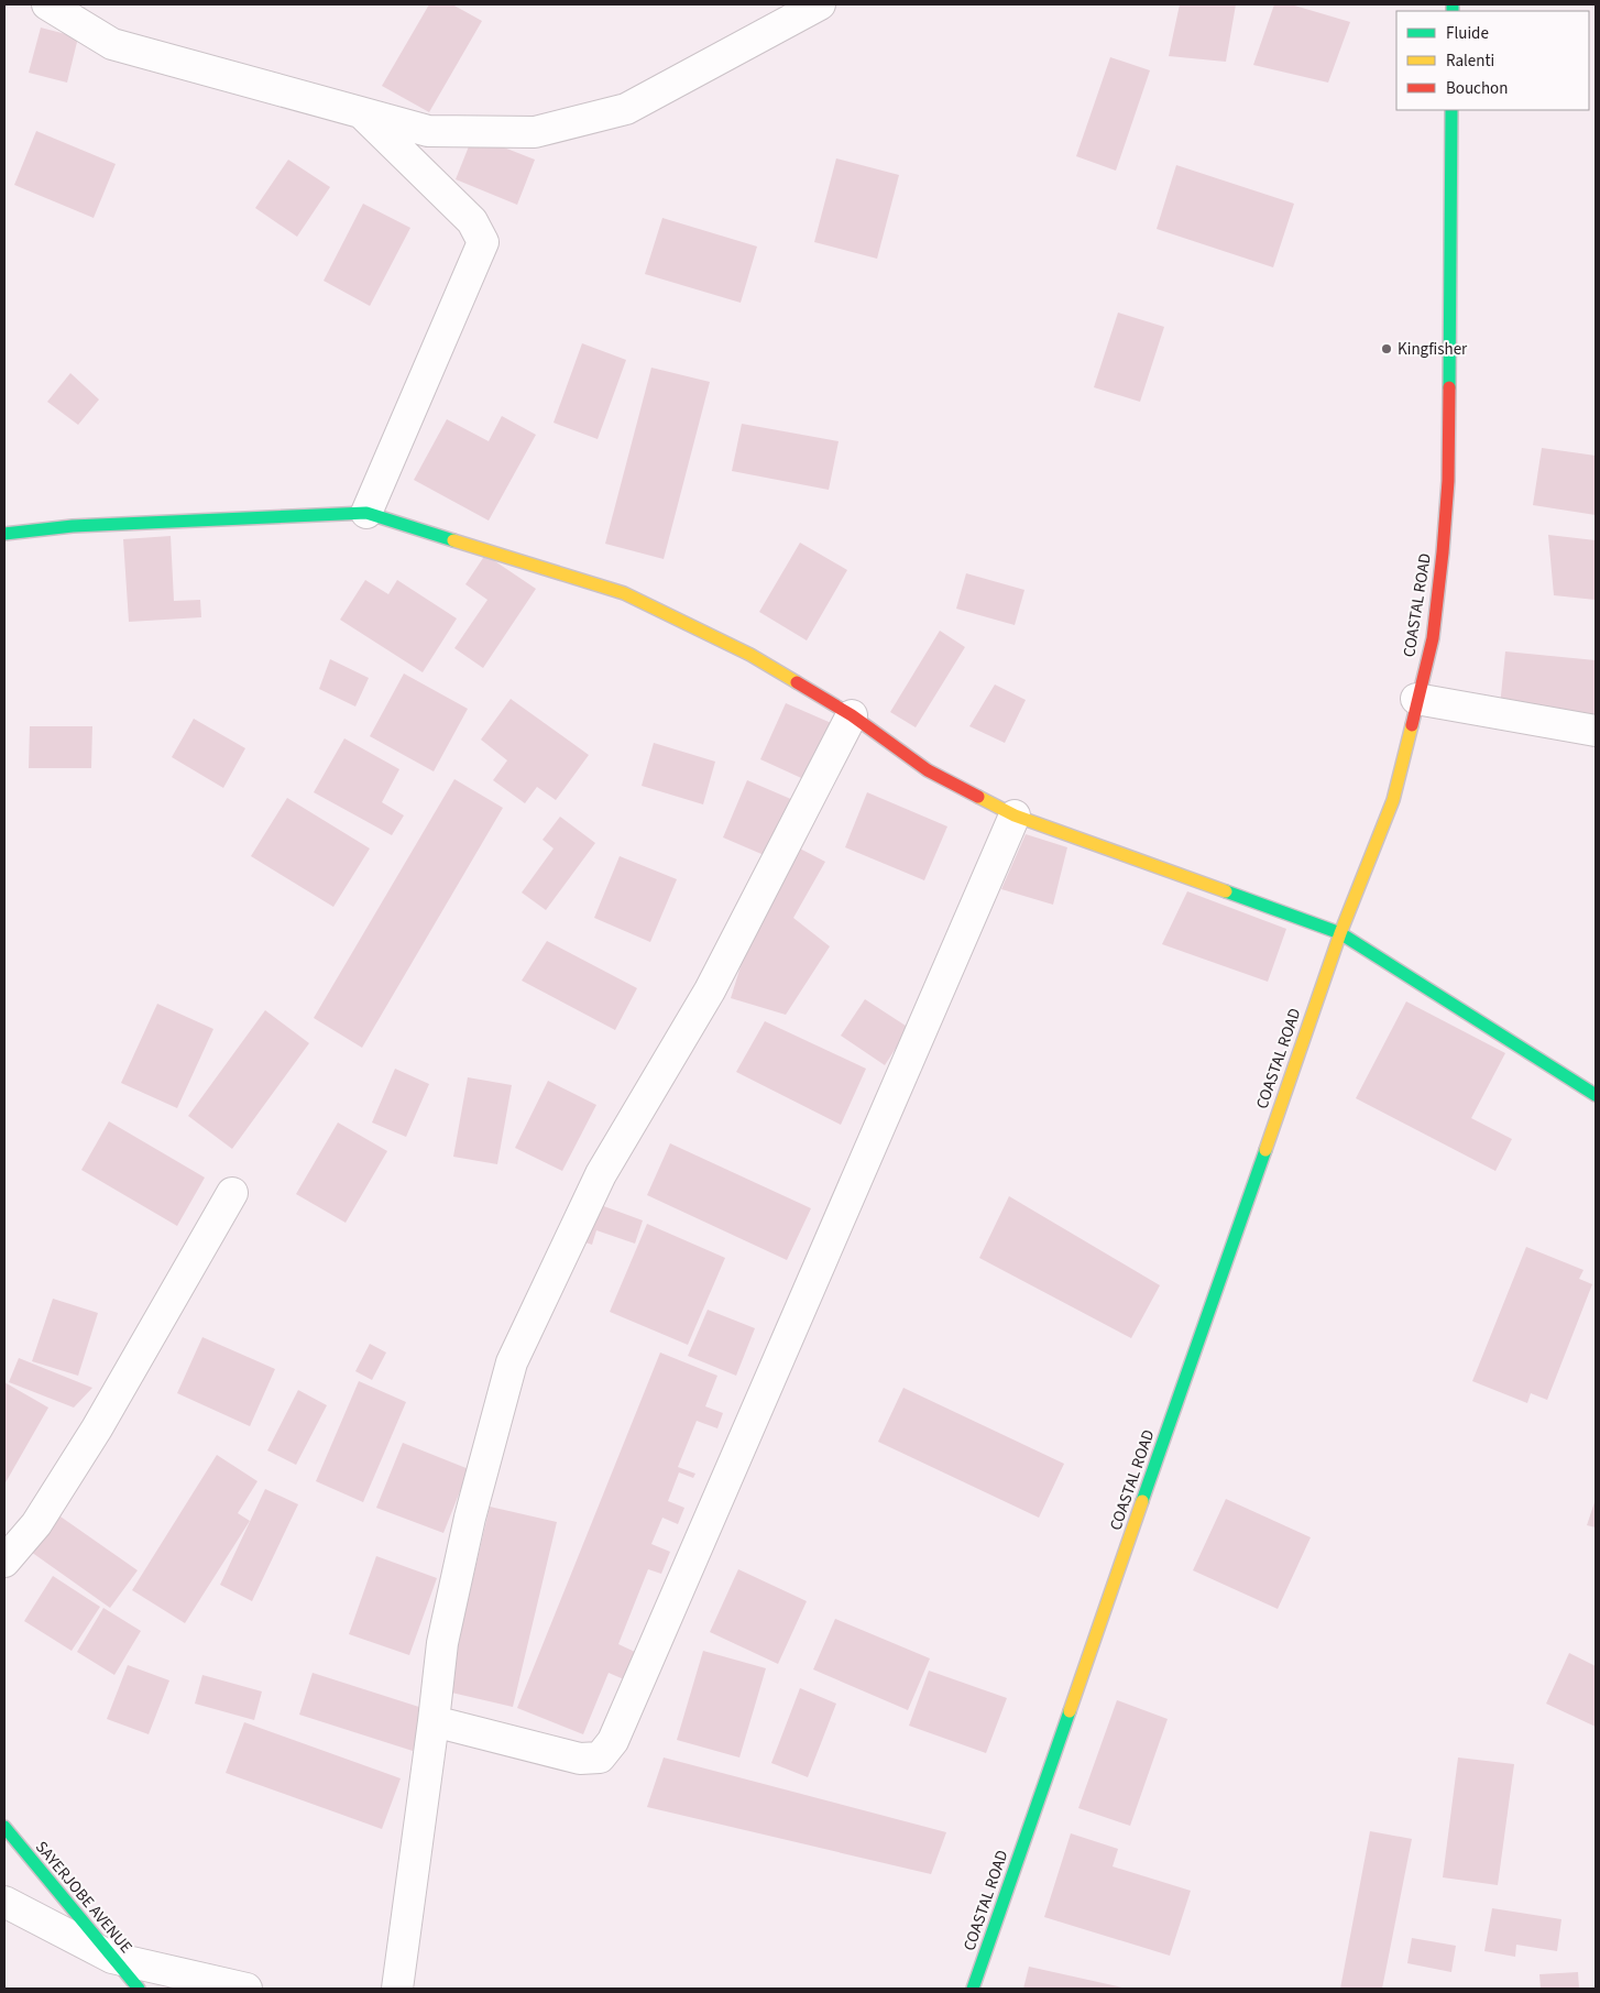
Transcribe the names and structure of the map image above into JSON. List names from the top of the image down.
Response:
{
  "streets": {
    "main road": ["COASTAL ROAD", "SAYERJOBE AVENUE"]
  },
  "places": ["Kingfisher"],
  "legend": ["Fluide", "Ralenti", "Bouchon"]
}
